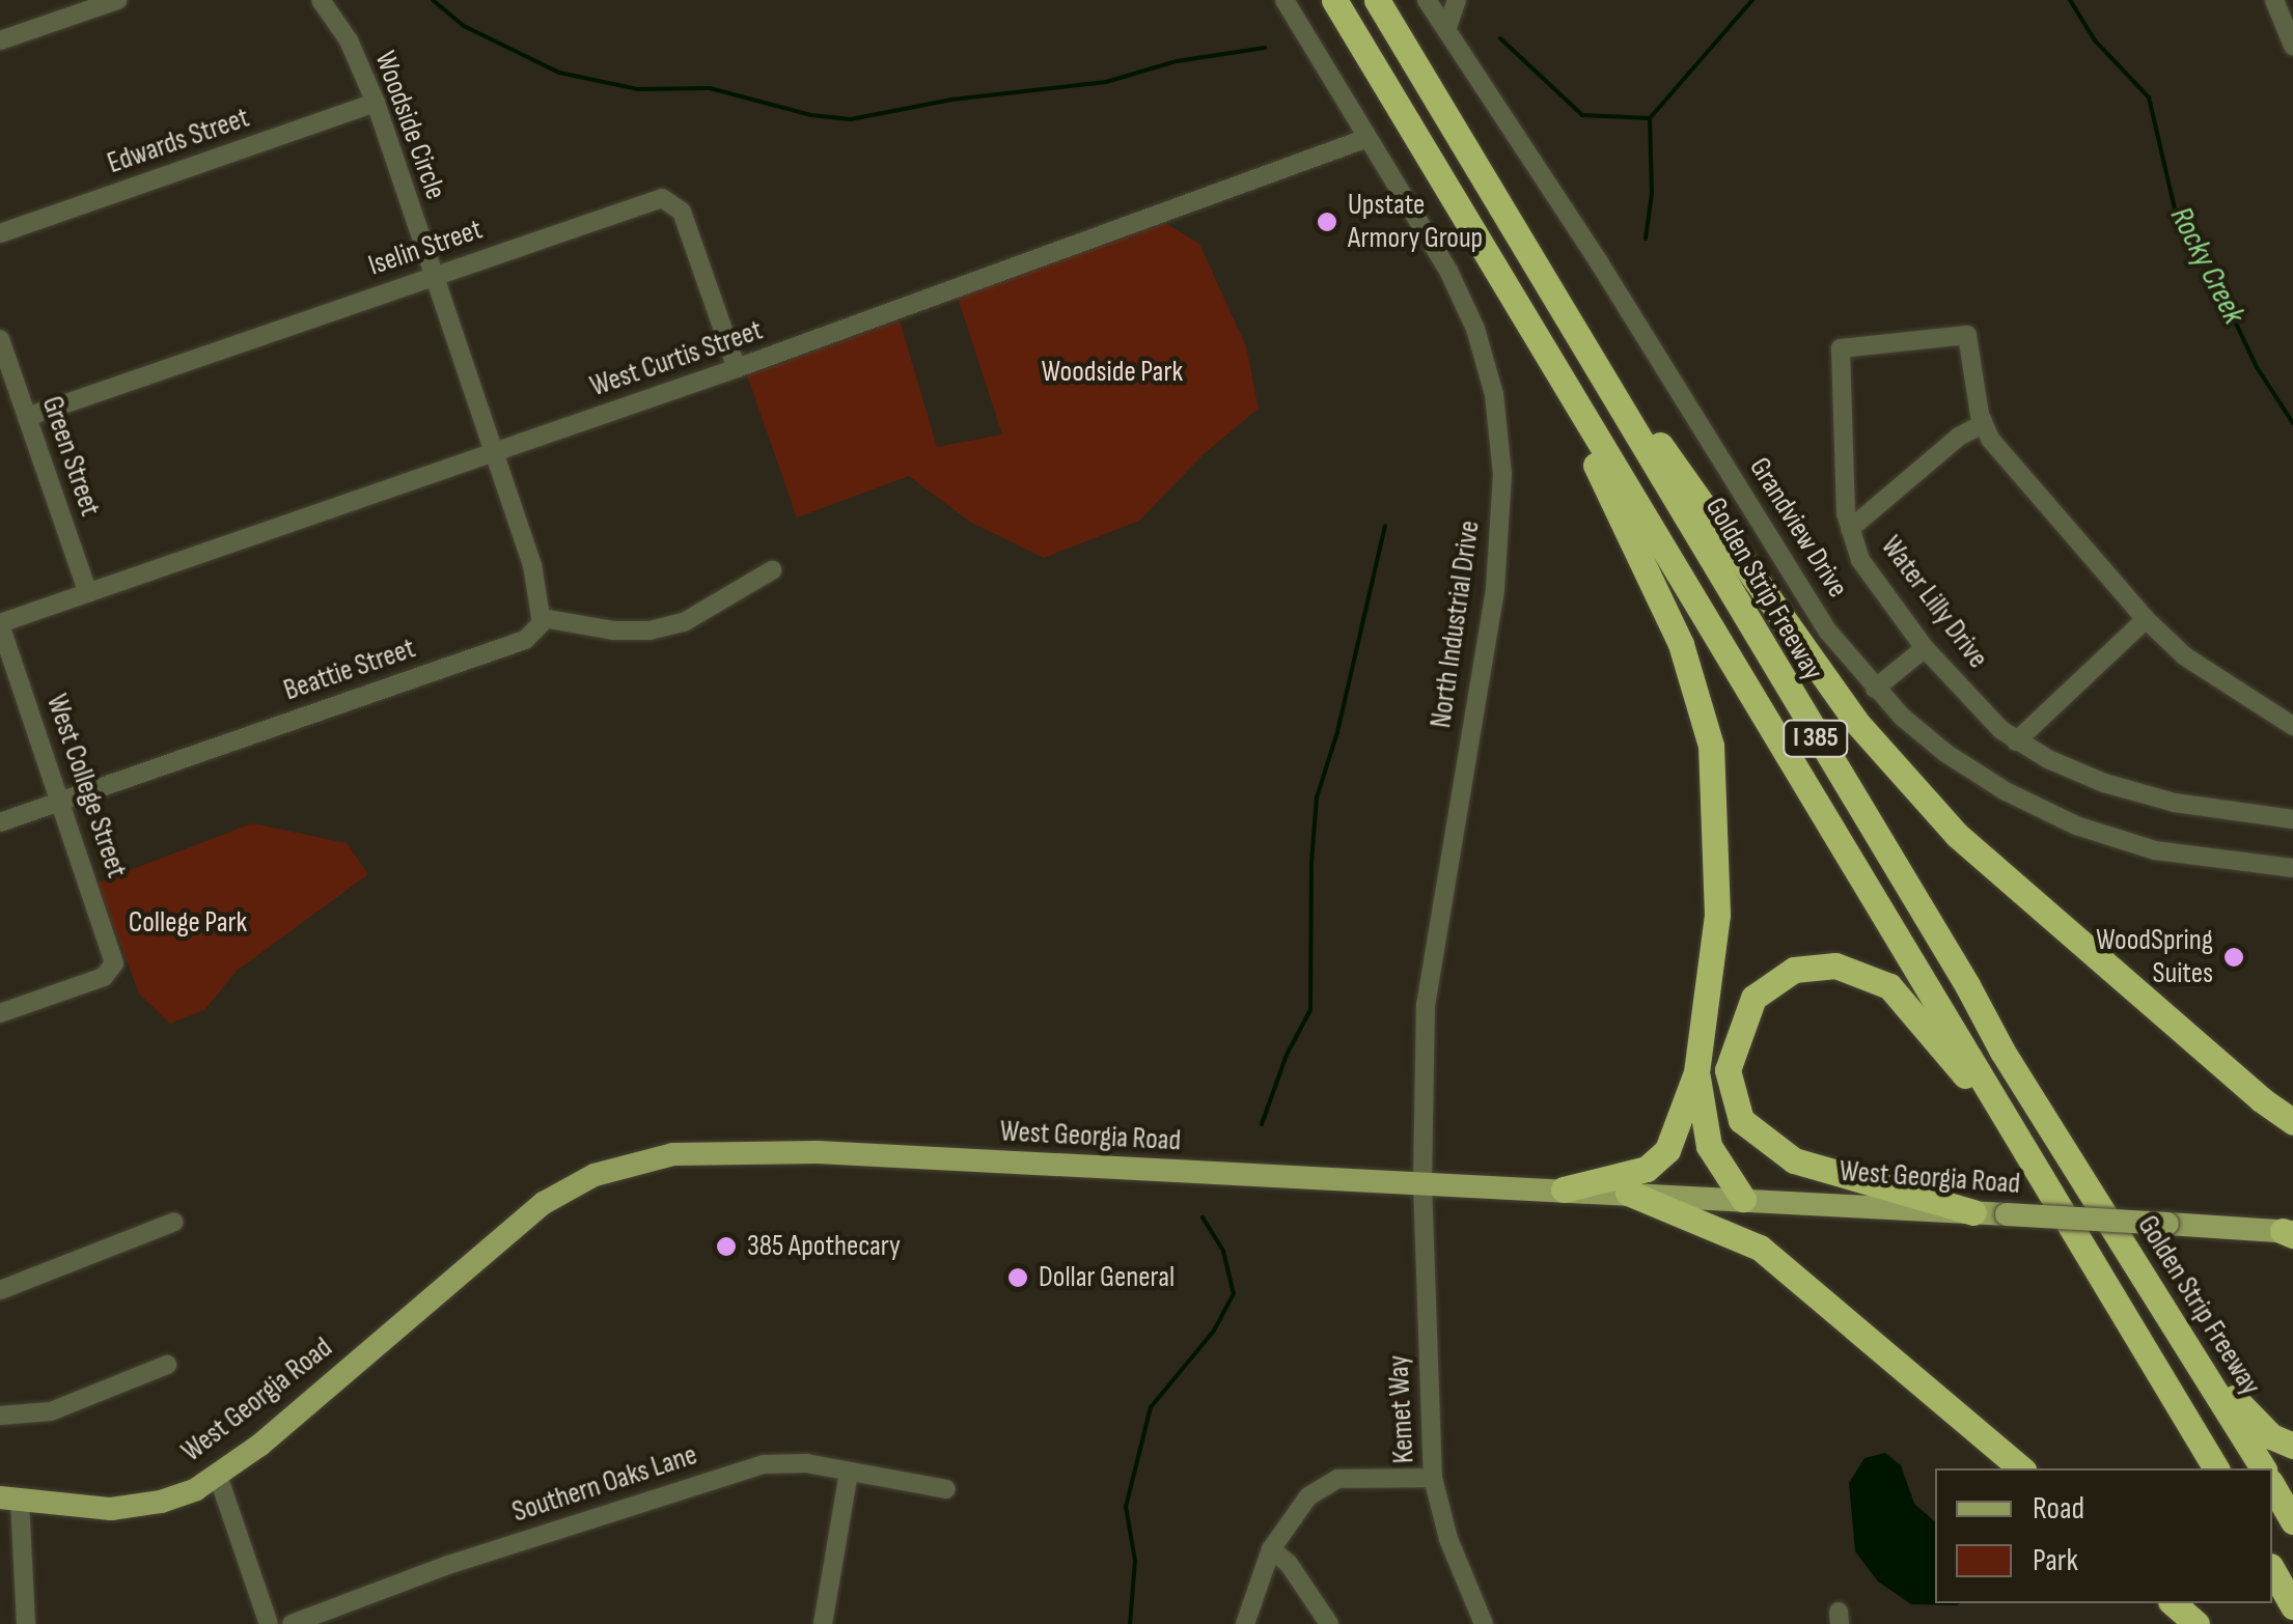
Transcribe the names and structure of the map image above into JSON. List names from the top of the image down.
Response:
{
  "streets": {
    "highway": ["Golden Strip Freeway", "I 385"],
    "main road": ["West Georgia Road"],
    "street": [
      "Woodside Circle",
      "Edwards Street",
      "Iselin Street",
      "West Curtis Street",
      "Green Street",
      "Grandview Drive",
      "Water Lilly Drive",
      "North Industrial Drive",
      "Beattie Street",
      "West College Street",
      "Kemet Way",
      "Southern Oaks Lane"
    ]
  },
  "crossings": [
    ["Woodside Circle", "Edwards Street"],
    ["Woodside Circle", "Iselin Street"],
    ["Woodside Circle", "West Curtis Street"],
    ["Iselin Street", "West Curtis Street"],
    ["Iselin Street", "Green Street"],
    ["West Curtis Street", "Green Street"],
    ["West Curtis Street", "North Industrial Drive"],
    ["West Curtis Street", "West College Street"],
    ["North Industrial Drive", "West Georgia Road"],
    ["North Industrial Drive", "Kemet Way"],
    ["Beattie Street", "West College Street"],
    ["West Georgia Road", "Kemet Way"]
  ],
  "water": ["Rocky Creek"],
  "parks": ["Woodside Park", "College Park"],
  "places": [
    "Upstate Armory Group",
    "WoodSpring Suites",
    "385 Apothecary",
    "Dollar General"
  ],
  "legend": ["Road", "Park"]
}
